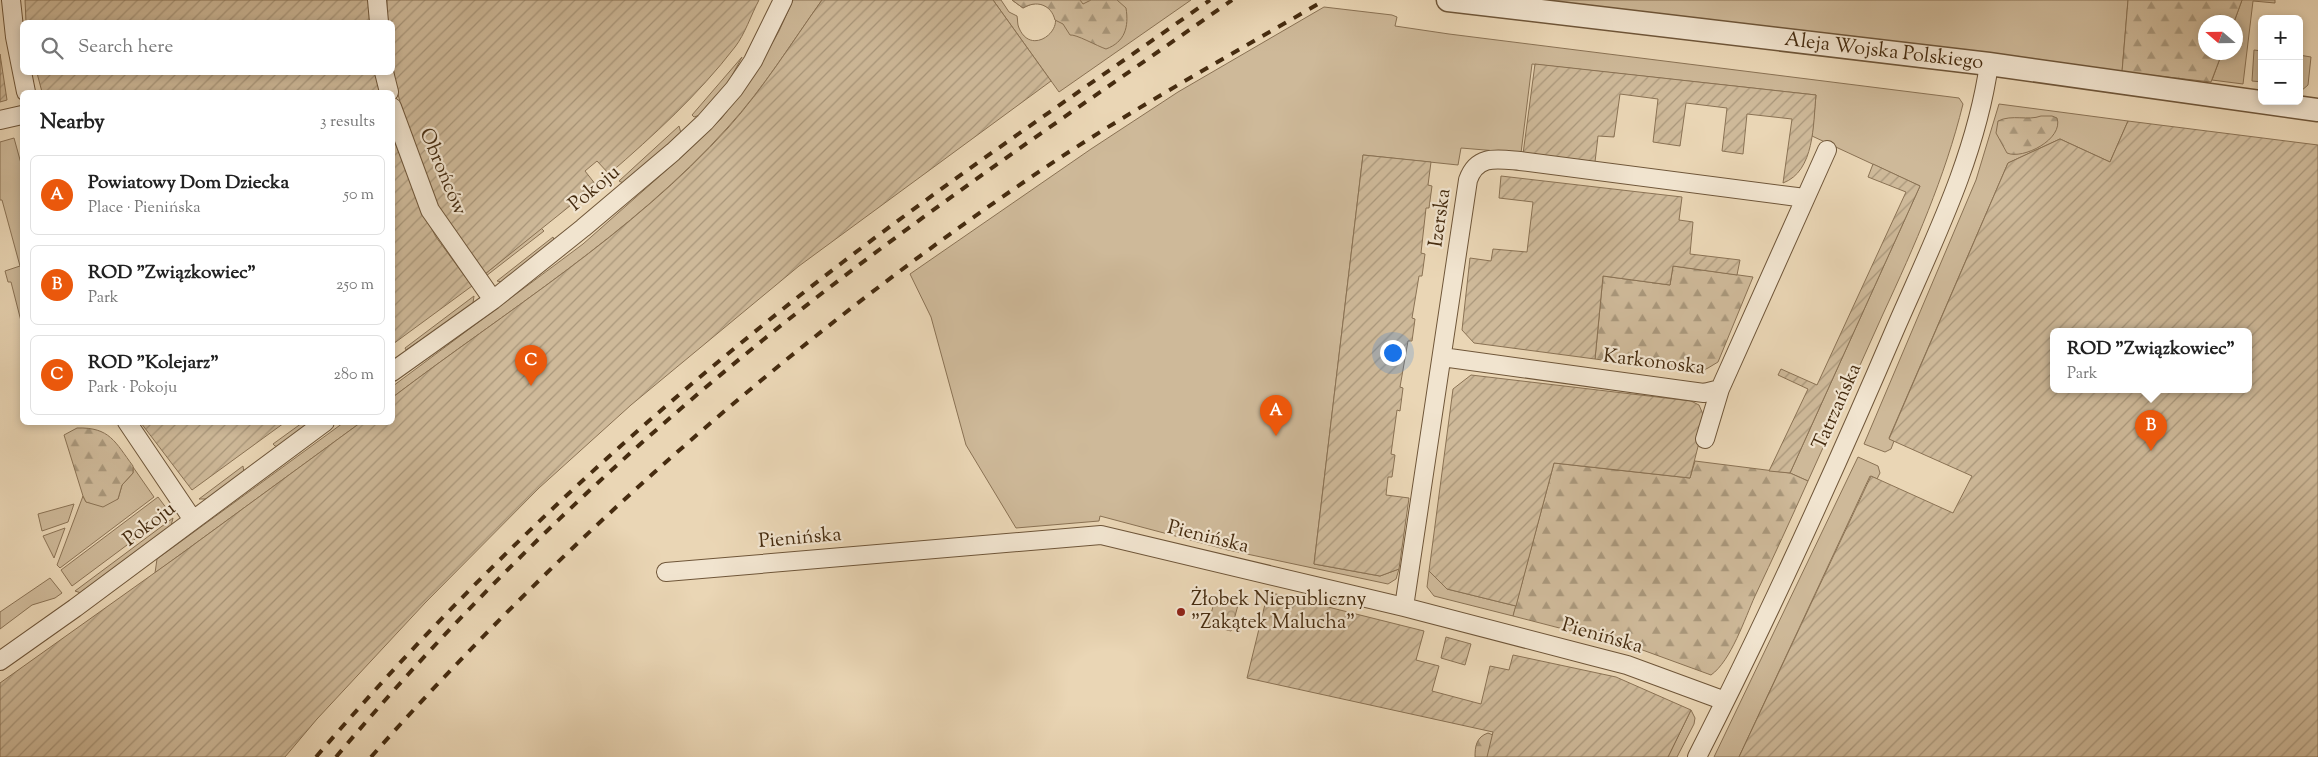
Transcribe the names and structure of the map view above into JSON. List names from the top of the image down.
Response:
{
  "streets": {
    "street": [
      "Aleja Wojska Polskiego",
      "Obrońców",
      "Pokoju",
      "Izerska",
      "Karkonoska",
      "Tatrzańska",
      "Pienińska"
    ]
  },
  "crossings": [
    ["Aleja Wojska Polskiego", "Tatrzańska"],
    ["Obrońców", "Pokoju"],
    ["Izerska", "Karkonoska"],
    ["Izerska", "Pienińska"],
    ["Tatrzańska", "Pienińska"]
  ],
  "places": ["Żłobek Niepubliczny \"Zakątek Malucha\""],
  "north": "left",
  "page": {
    "map_buttons": ["+", "−"],
    "search": "Search here",
    "heading": ["Nearby", "3 results"],
    "list": [
      {
        "mark": "A",
        "name": "Powiatowy Dom Dziecka",
        "note": "Place · Pienińska",
        "value": "50 m"
      },
      {
        "mark": "B",
        "name": "ROD \"Związkowiec\"",
        "note": "Park",
        "value": "250 m"
      },
      {
        "mark": "C",
        "name": "ROD \"Kolejarz\"",
        "note": "Park · Pokoju",
        "value": "280 m"
      }
    ],
    "popup": ["ROD \"Związkowiec\"", "Park"],
    "pins": ["C", "A", "B"]
  }
}
